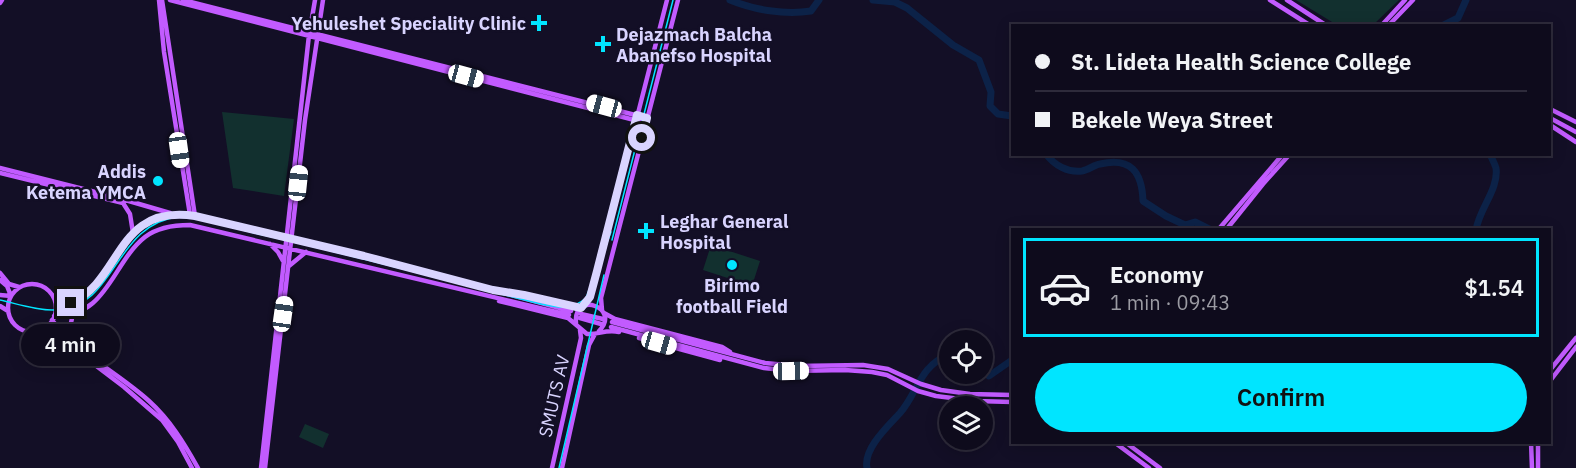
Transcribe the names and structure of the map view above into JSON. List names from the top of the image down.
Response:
{
  "streets": {
    "main road": ["SMUTS AV"]
  },
  "places": {
    "health": ["Yehuleshet Speciality Clinic", "Dejazmach Balcha Abanefso Hospital", "Leghar General Hospital"],
    "other": ["Addis Ketema YMCA", "Birimo football Field"]
  },
  "page": {
    "banner": ["St. Lideta Health Science College", "Bekele Weya Street"],
    "list": [
      {
        "name": "Economy",
        "note": "1 min · 09:43",
        "value": "$1.54"
      }
    ],
    "bubble": "4 min",
    "buttons": "Confirm"
  }
}
